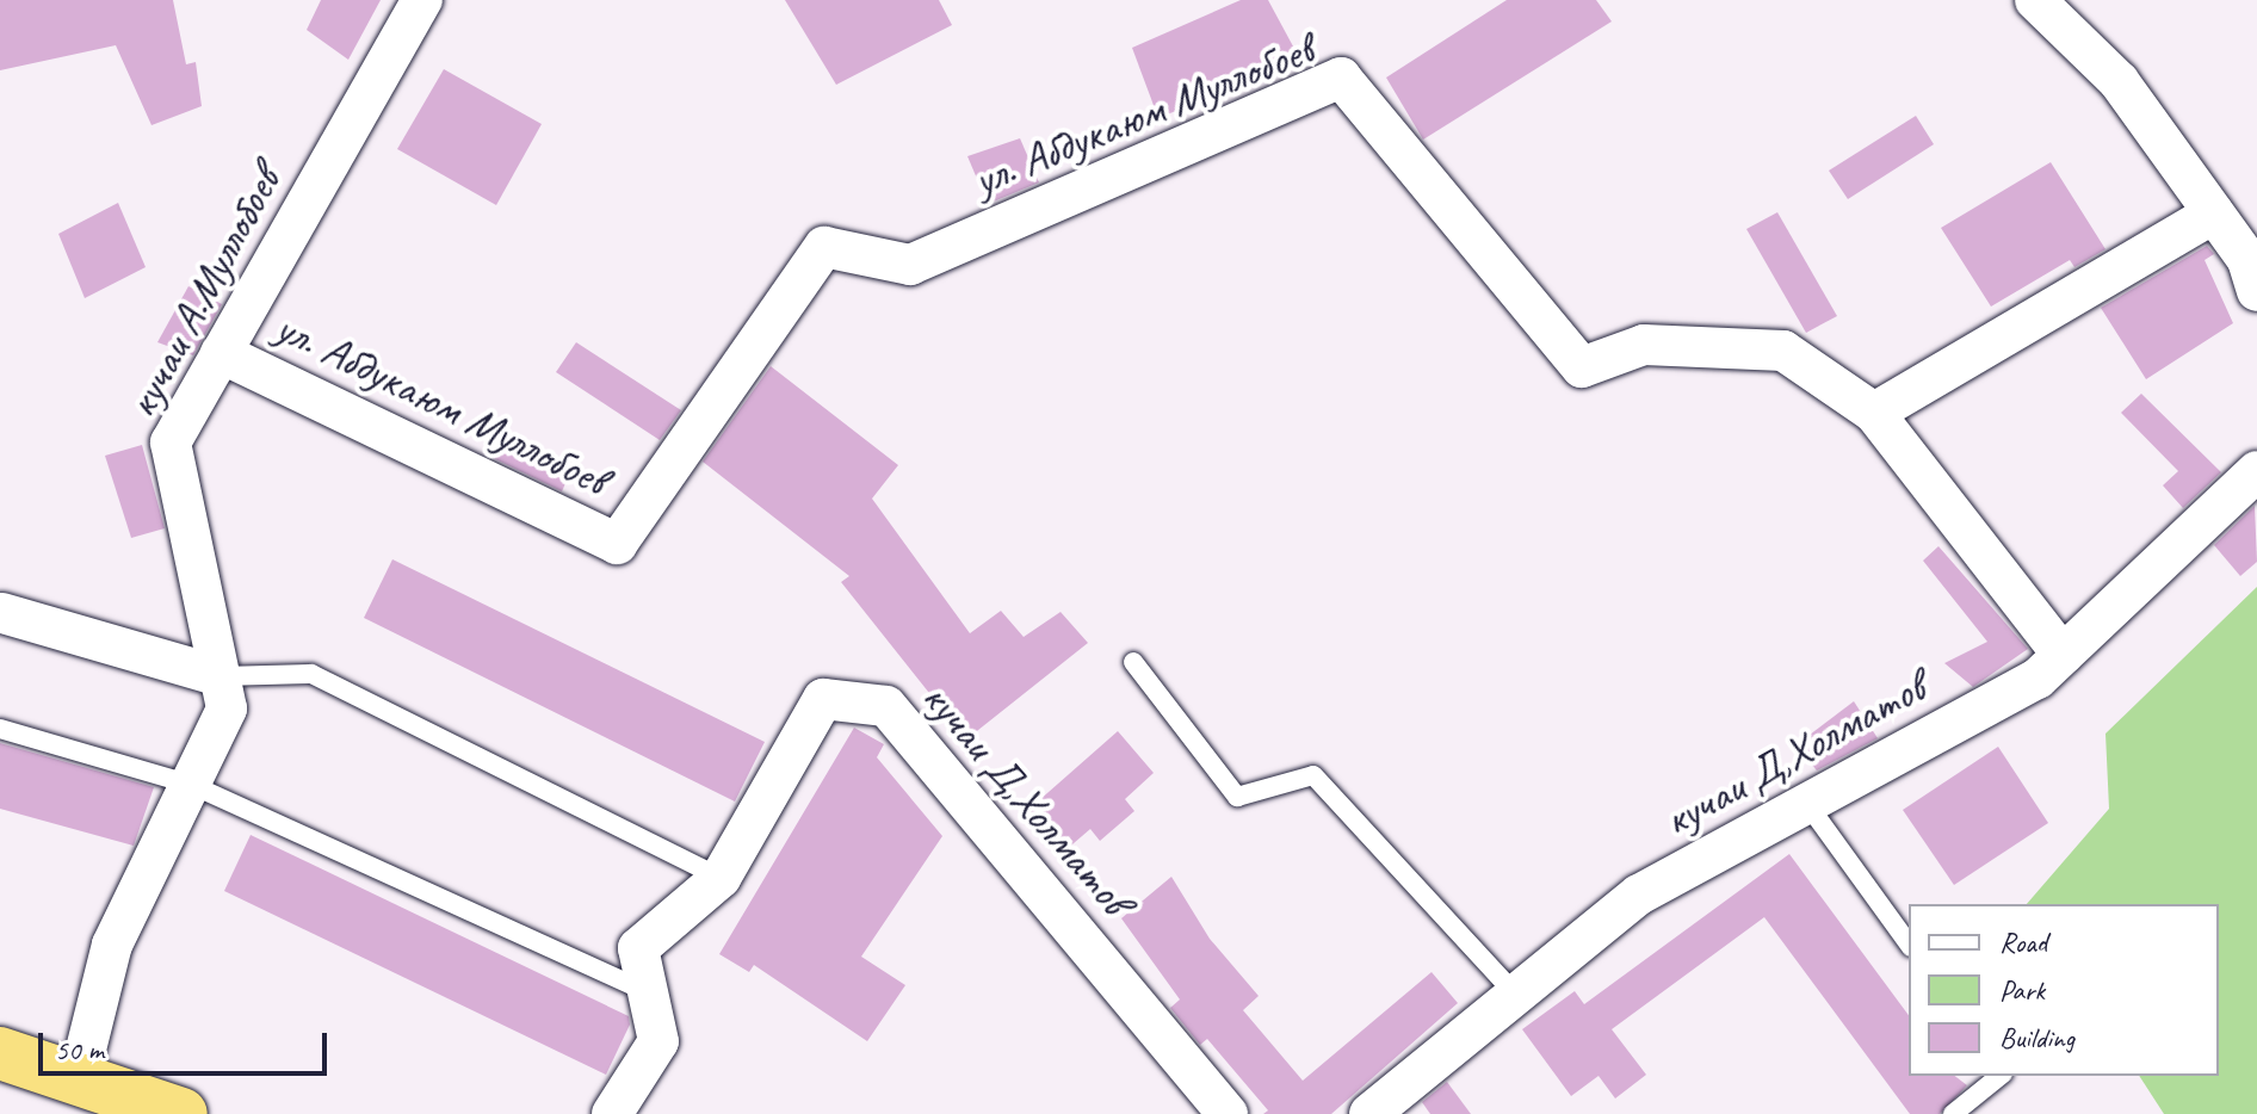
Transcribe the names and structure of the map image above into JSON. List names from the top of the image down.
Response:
{
  "streets": {
    "street": ["ул. Абдукаюм Муллобоев", "кучаи А.Муллобоев", "кучаи Д,Холматов"]
  },
  "crossings": [
    ["ул. Абдукаюм Муллобоев", "кучаи А.Муллобоев"]
  ],
  "legend": ["Road", "Park", "Building"],
  "scale_bar": "50 m"
}
